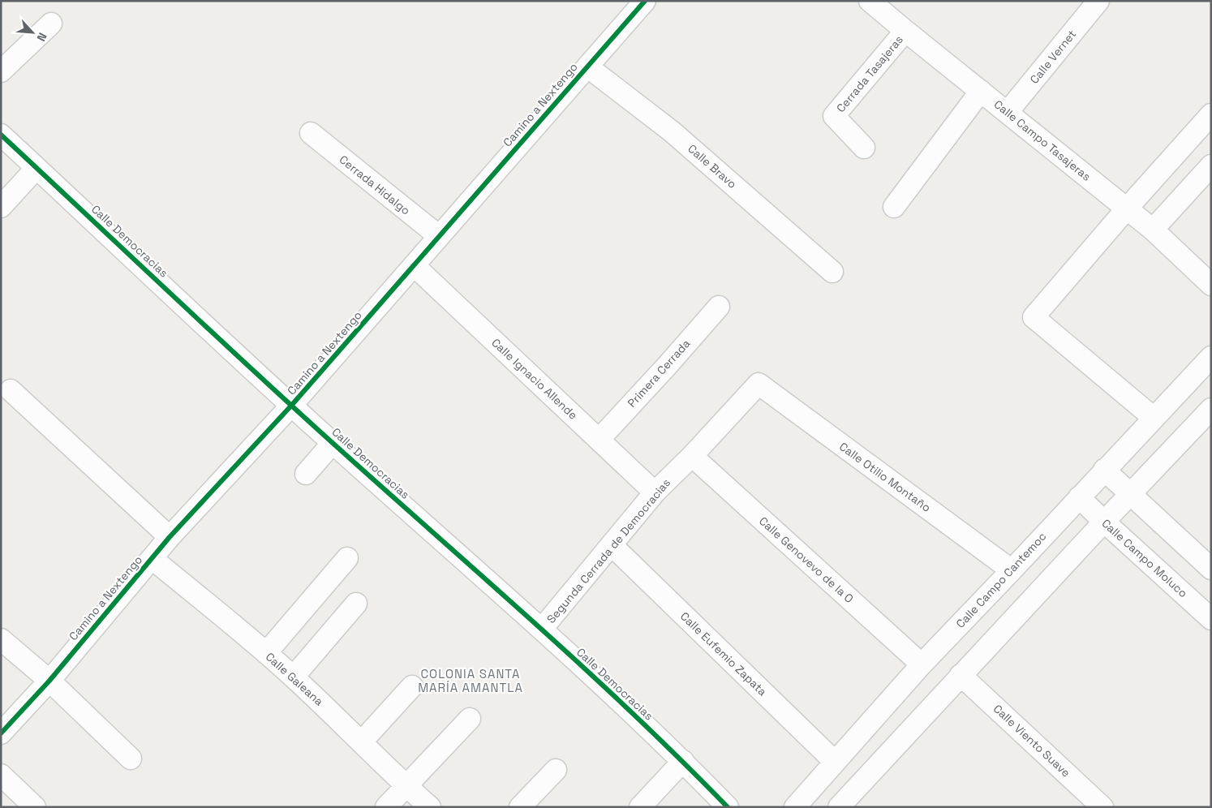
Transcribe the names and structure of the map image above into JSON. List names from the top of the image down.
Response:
{
  "streets": {
    "street": [
      "Calle Vernet",
      "Cerrada Tasajeras",
      "Camino a Nextengo",
      "Calle Campo Tasajeras",
      "Calle Bravo",
      "Cerrada Hidalgo",
      "Calle Democracias",
      "Primera Cerrada",
      "Calle Ignacio Allende",
      "Calle Otilio Montaño",
      "Segunda Cerrada de Democracias",
      "Calle Campo Moluco",
      "Calle Genovevo de la O",
      "Calle Campo Cantemoc",
      "Calle Eufemio Zapata",
      "Calle Galeana",
      "Calle Viento Suave"
    ]
  },
  "crossings": [
    ["Calle Vernet", "Calle Campo Tasajeras"],
    ["Cerrada Tasajeras", "Calle Campo Tasajeras"],
    ["Camino a Nextengo", "Calle Bravo"],
    ["Camino a Nextengo", "Cerrada Hidalgo"],
    ["Camino a Nextengo", "Calle Democracias"],
    ["Camino a Nextengo", "Calle Ignacio Allende"],
    ["Camino a Nextengo", "Calle Galeana"],
    ["Calle Democracias", "Segunda Cerrada de Democracias"],
    ["Primera Cerrada", "Calle Ignacio Allende"],
    ["Calle Ignacio Allende", "Segunda Cerrada de Democracias"],
    ["Calle Otilio Montaño", "Segunda Cerrada de Democracias"],
    ["Calle Otilio Montaño", "Calle Campo Cantemoc"],
    ["Segunda Cerrada de Democracias", "Calle Genovevo de la O"],
    ["Segunda Cerrada de Democracias", "Calle Eufemio Zapata"],
    ["Calle Campo Moluco", "Calle Campo Cantemoc"],
    ["Calle Genovevo de la O", "Calle Campo Cantemoc"],
    ["Calle Campo Cantemoc", "Calle Eufemio Zapata"]
  ],
  "districts": ["COLONIA SANTA MARÍA AMANTLA"],
  "north": "bottom right"
}
